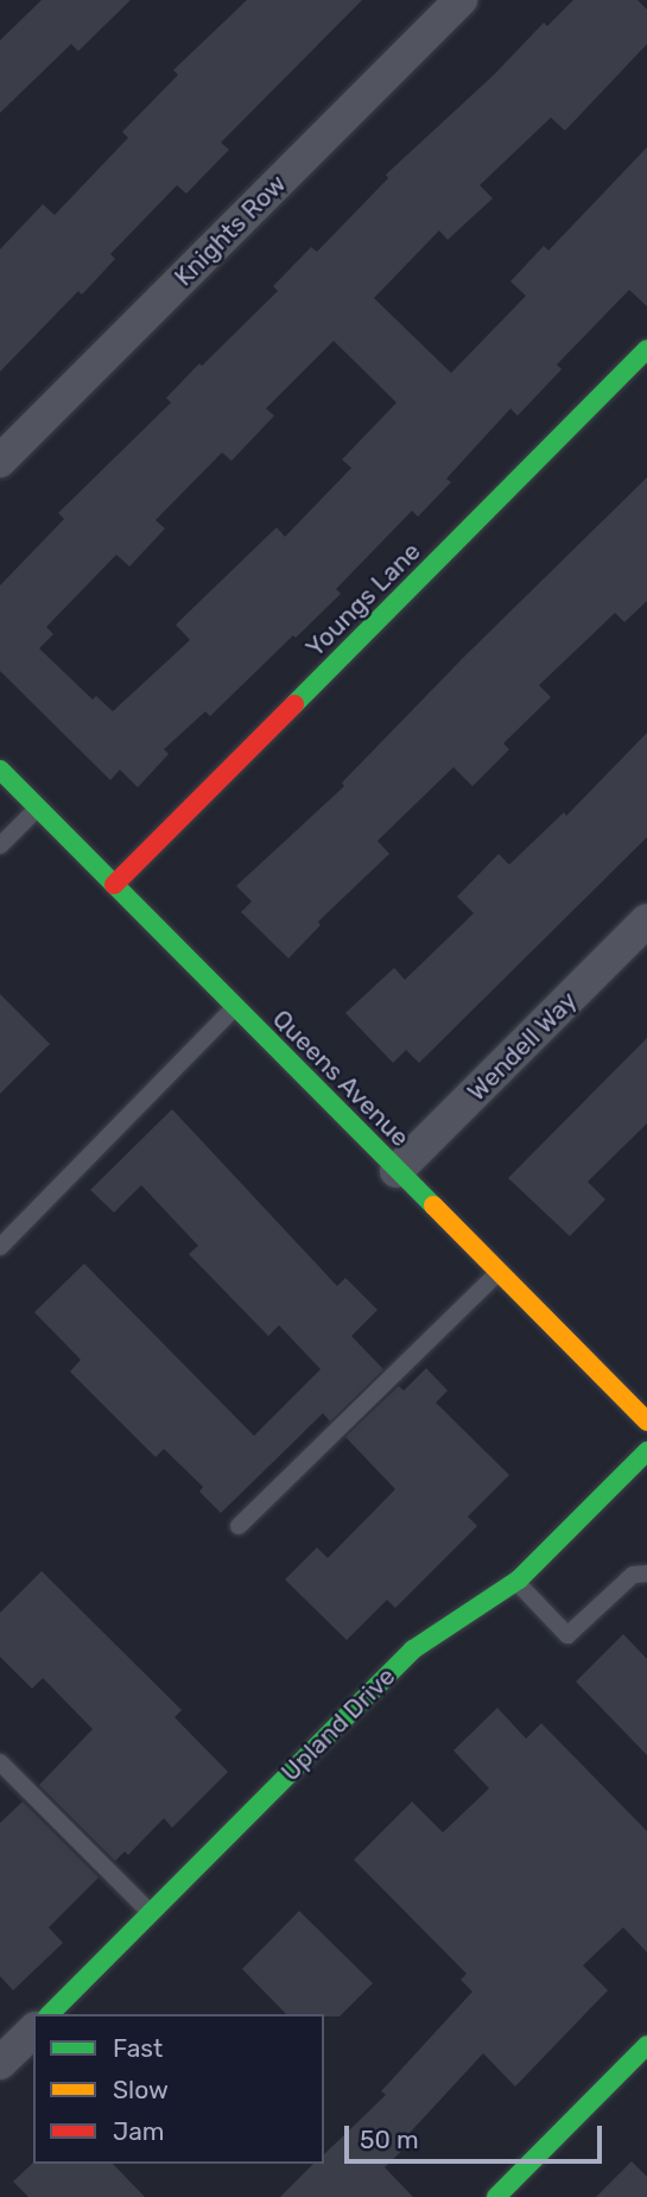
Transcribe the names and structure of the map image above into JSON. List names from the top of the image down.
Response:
{
  "streets": {
    "street": [
      "Knights Row",
      "Youngs Lane",
      "Wendell Way",
      "Queens Avenue",
      "Upland Drive"
    ]
  },
  "crossings": [
    ["Youngs Lane", "Queens Avenue"],
    ["Wendell Way", "Queens Avenue"]
  ],
  "legend": ["Fast", "Slow", "Jam"],
  "scale_bar": "50 m"
}
